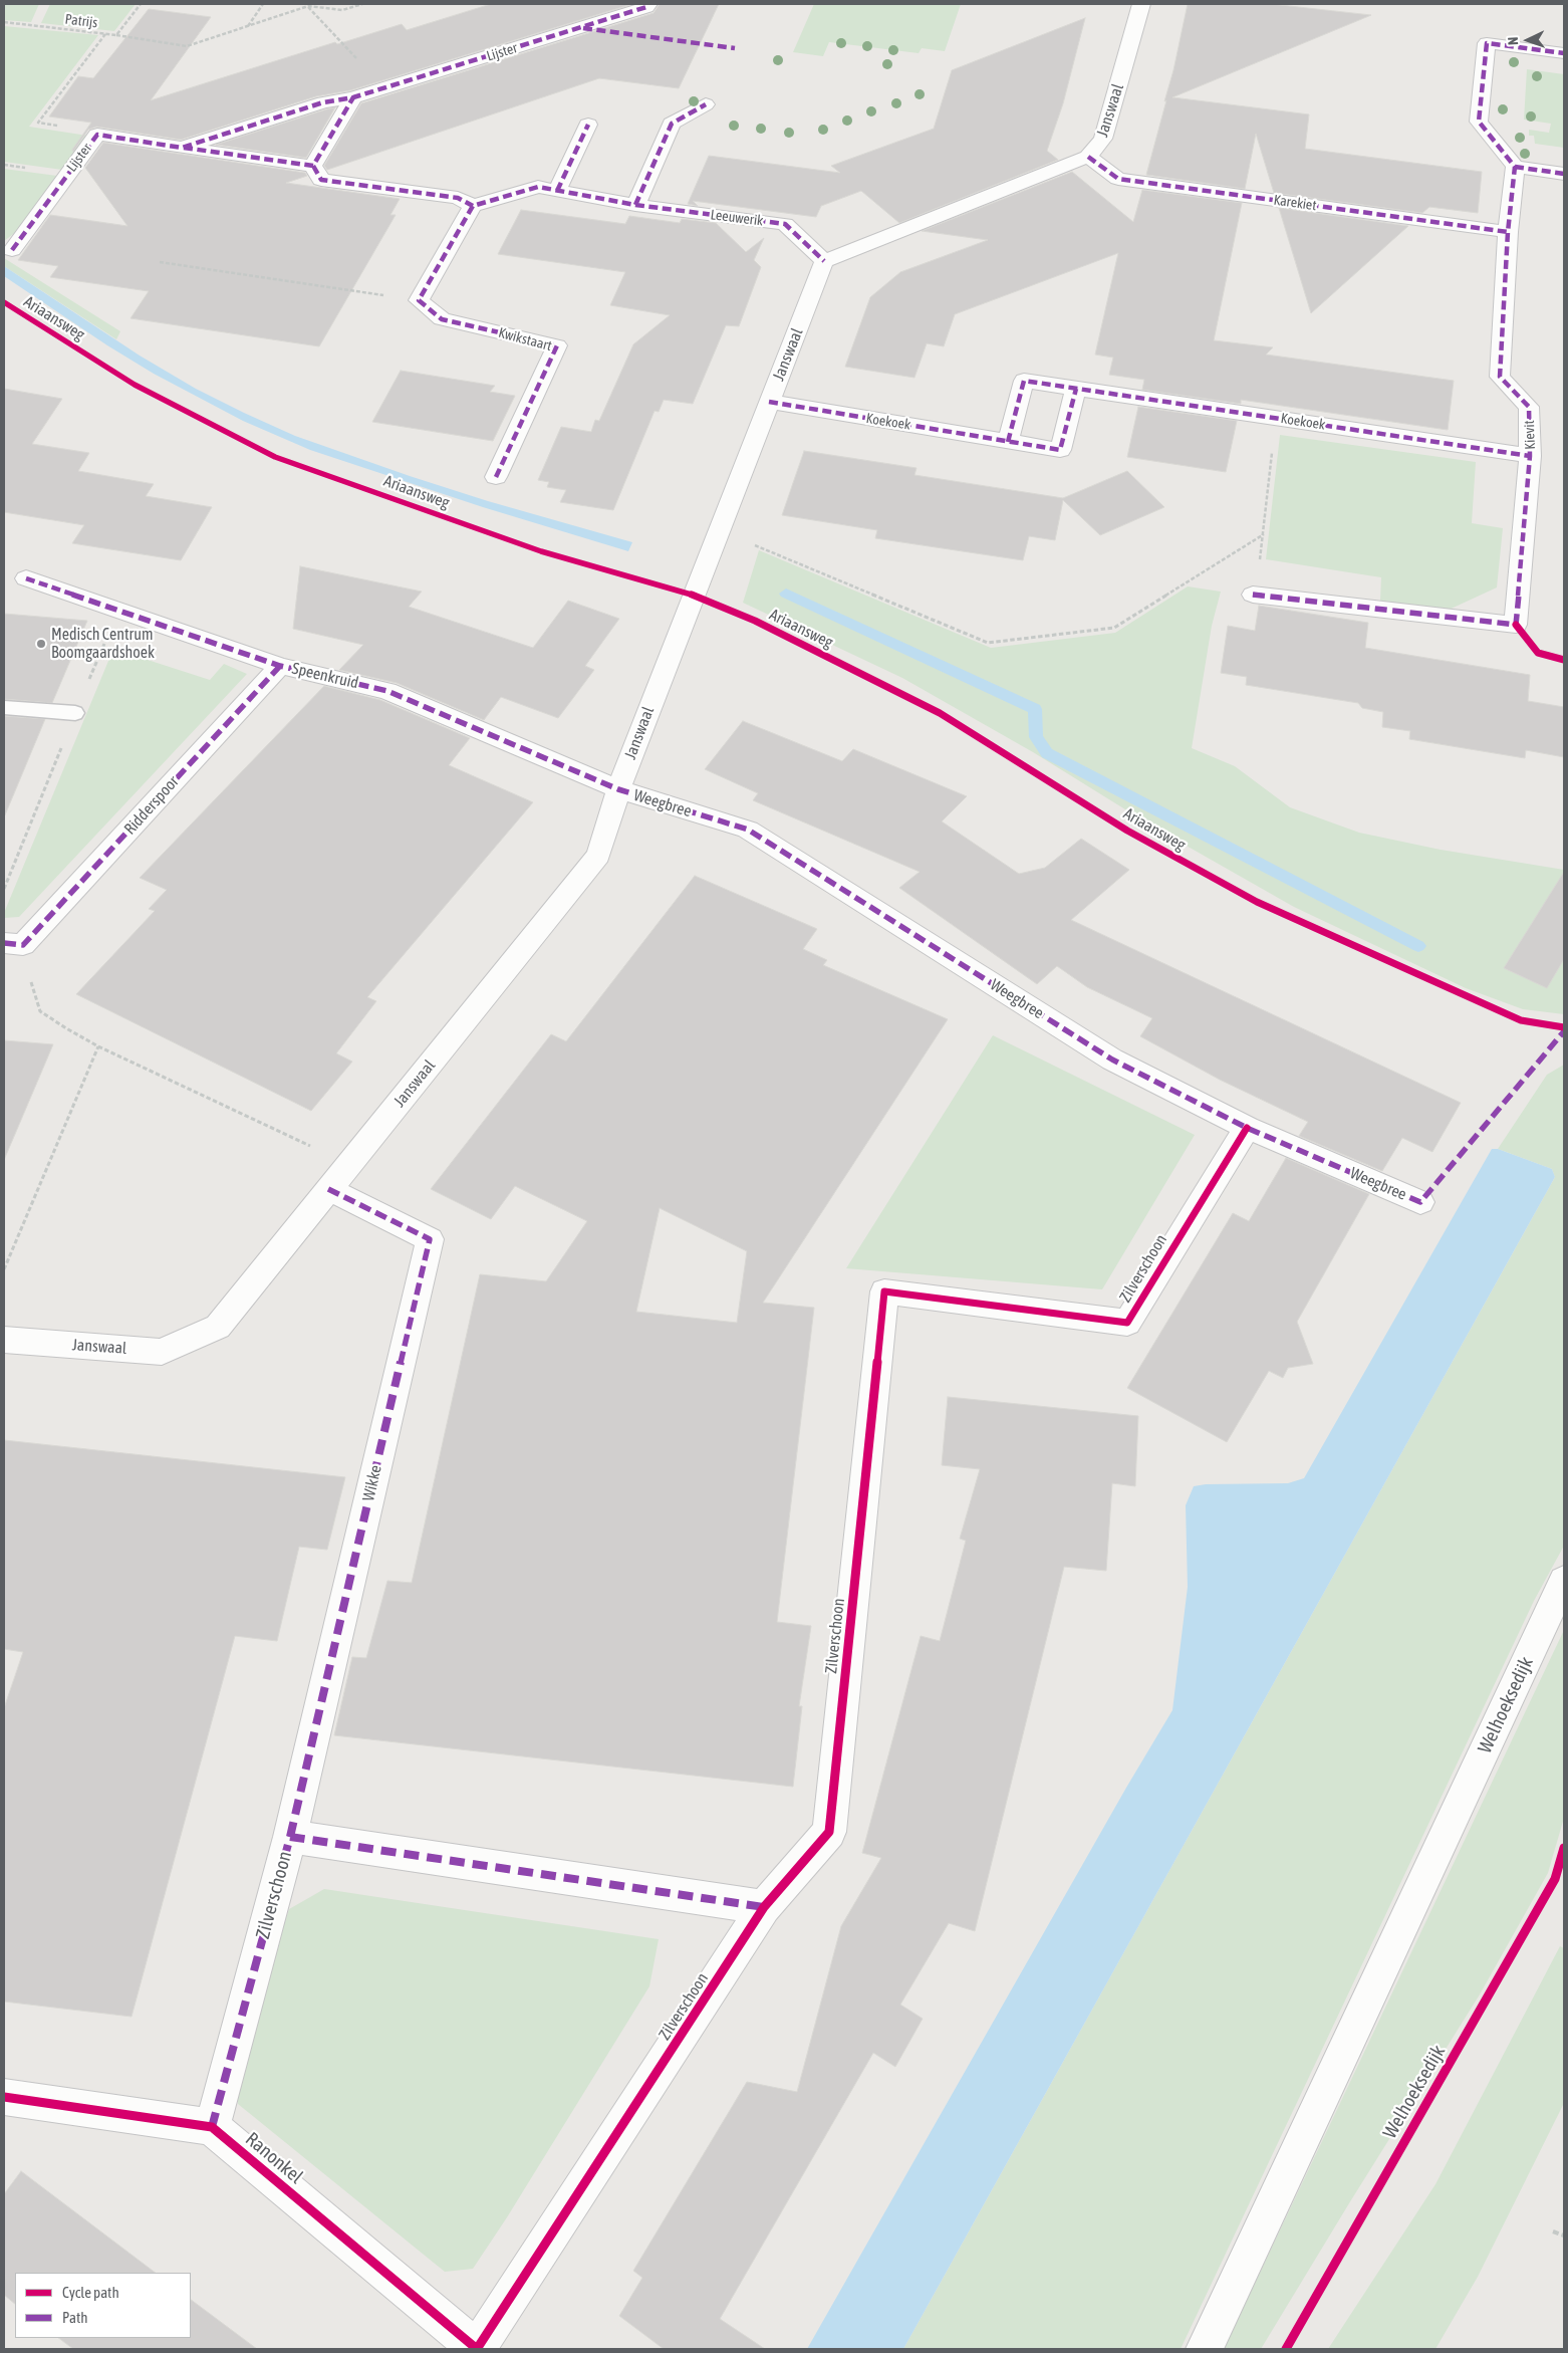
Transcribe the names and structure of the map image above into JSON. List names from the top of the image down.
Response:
{
  "streets": {
    "street": [
      "Lijster",
      "Janswaal",
      "Karekiet",
      "Leeuwerik",
      "Kwikstaart",
      "Koekoek",
      "Kievit",
      "Speenkruid",
      "Weegbree",
      "Ridderspoor",
      "Zilverschoon",
      "Wikke",
      "Welhoeksedijk",
      "Ranonkel"
    ],
    "path": ["Patrijs"],
    "cycle path": ["Ariaansweg"]
  },
  "crossings": [
    ["Janswaal", "Karekiet"],
    ["Janswaal", "Leeuwerik"],
    ["Janswaal", "Koekoek"],
    ["Janswaal", "Speenkruid"],
    ["Janswaal", "Weegbree"],
    ["Janswaal", "Wikke"],
    ["Karekiet", "Kievit"],
    ["Koekoek", "Kievit"],
    ["Speenkruid", "Weegbree"],
    ["Speenkruid", "Ridderspoor"],
    ["Weegbree", "Zilverschoon"],
    ["Zilverschoon", "Wikke"],
    ["Zilverschoon", "Ranonkel"]
  ],
  "places": ["Medisch Centrum Boomgaardshoek"],
  "legend": ["Cycle path", "Path"],
  "north": "left"
}
